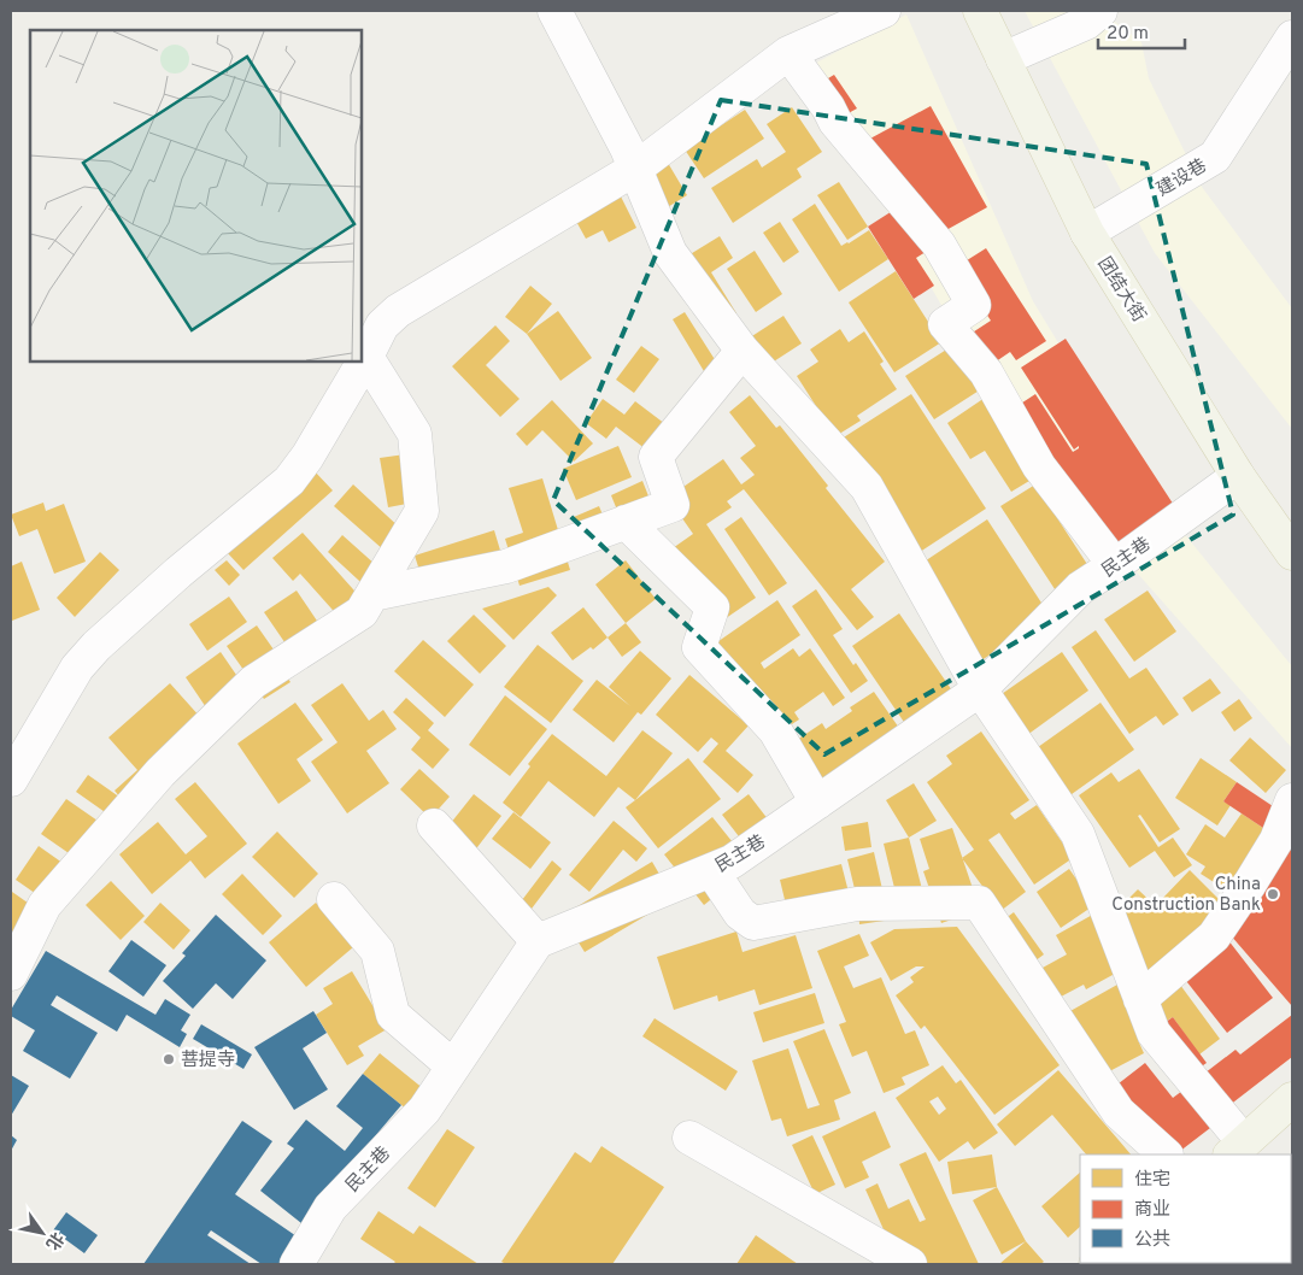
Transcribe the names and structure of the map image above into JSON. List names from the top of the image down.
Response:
{
  "streets": {
    "main road": ["团结大街"],
    "street": ["建设巷", "民主巷"]
  },
  "crossings": [
    ["建设巷", "团结大街"],
    ["团结大街", "民主巷"]
  ],
  "places": ["China Construction Bank", "菩提寺"],
  "legend": ["住宅", "商业", "公共"],
  "scale_bar": "20 m",
  "north": "bottom right"
}
